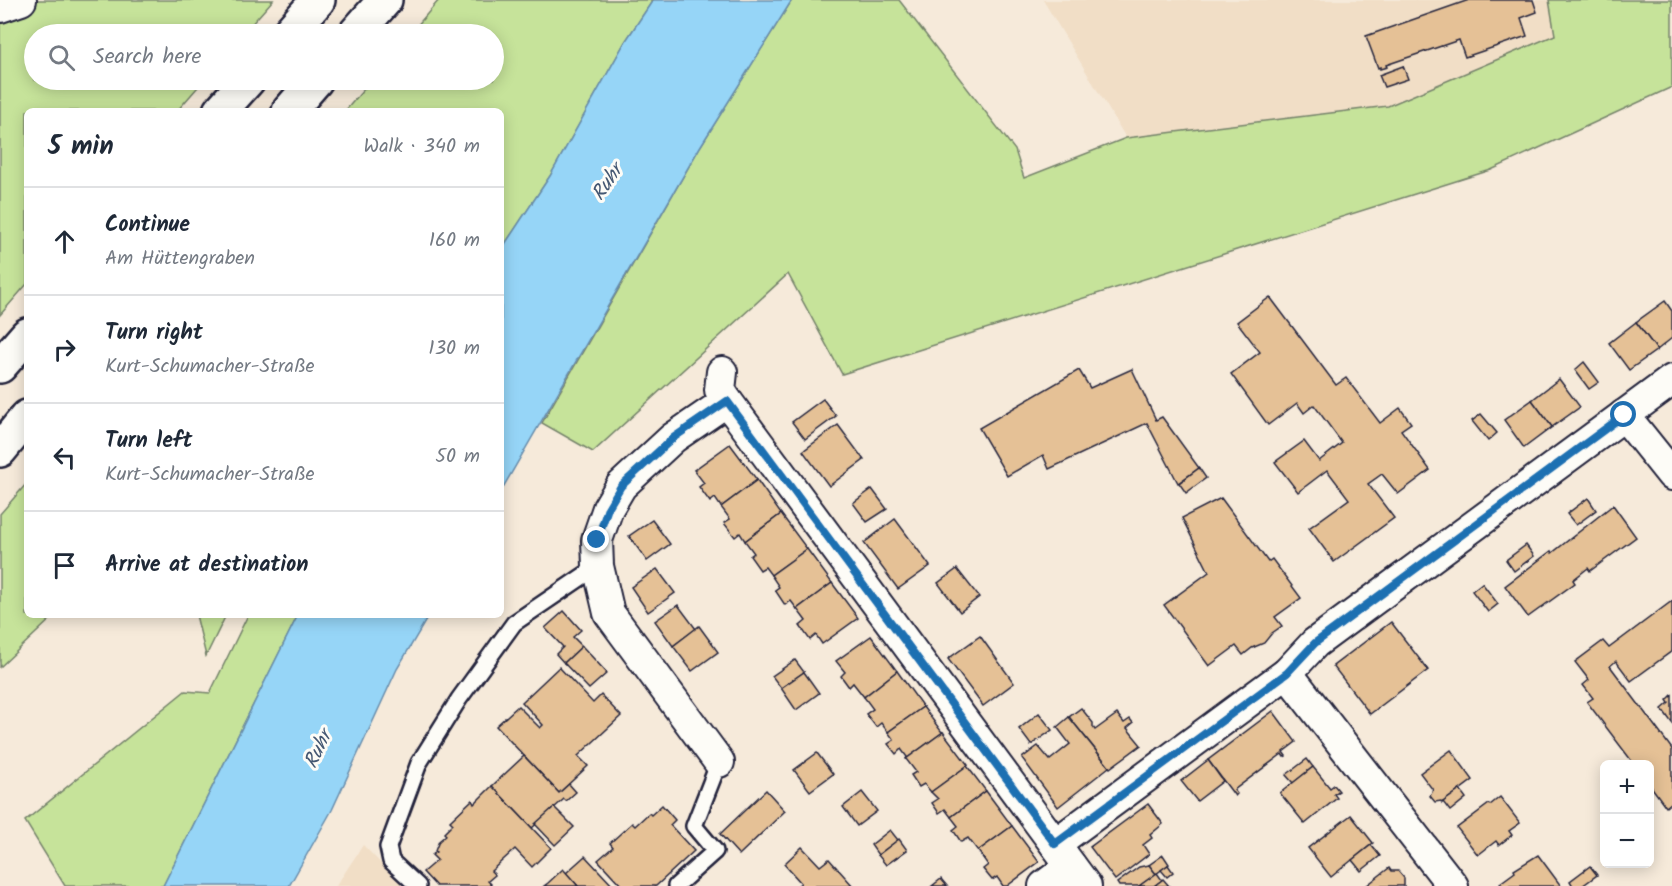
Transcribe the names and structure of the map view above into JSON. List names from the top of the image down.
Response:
{
  "water": ["Ruhr"],
  "page": {
    "search": "Search here",
    "heading": ["5 min", "Walk · 340 m"],
    "list": [
      ["Continue", "Am Hüttengraben", "160 m"],
      ["Turn right", "Kurt-Schumacher-Straße", "130 m"],
      ["Turn left", "Kurt-Schumacher-Straße", "50 m"],
      "Arrive at destination"
    ],
    "map_buttons": ["+", "−"]
  }
}
